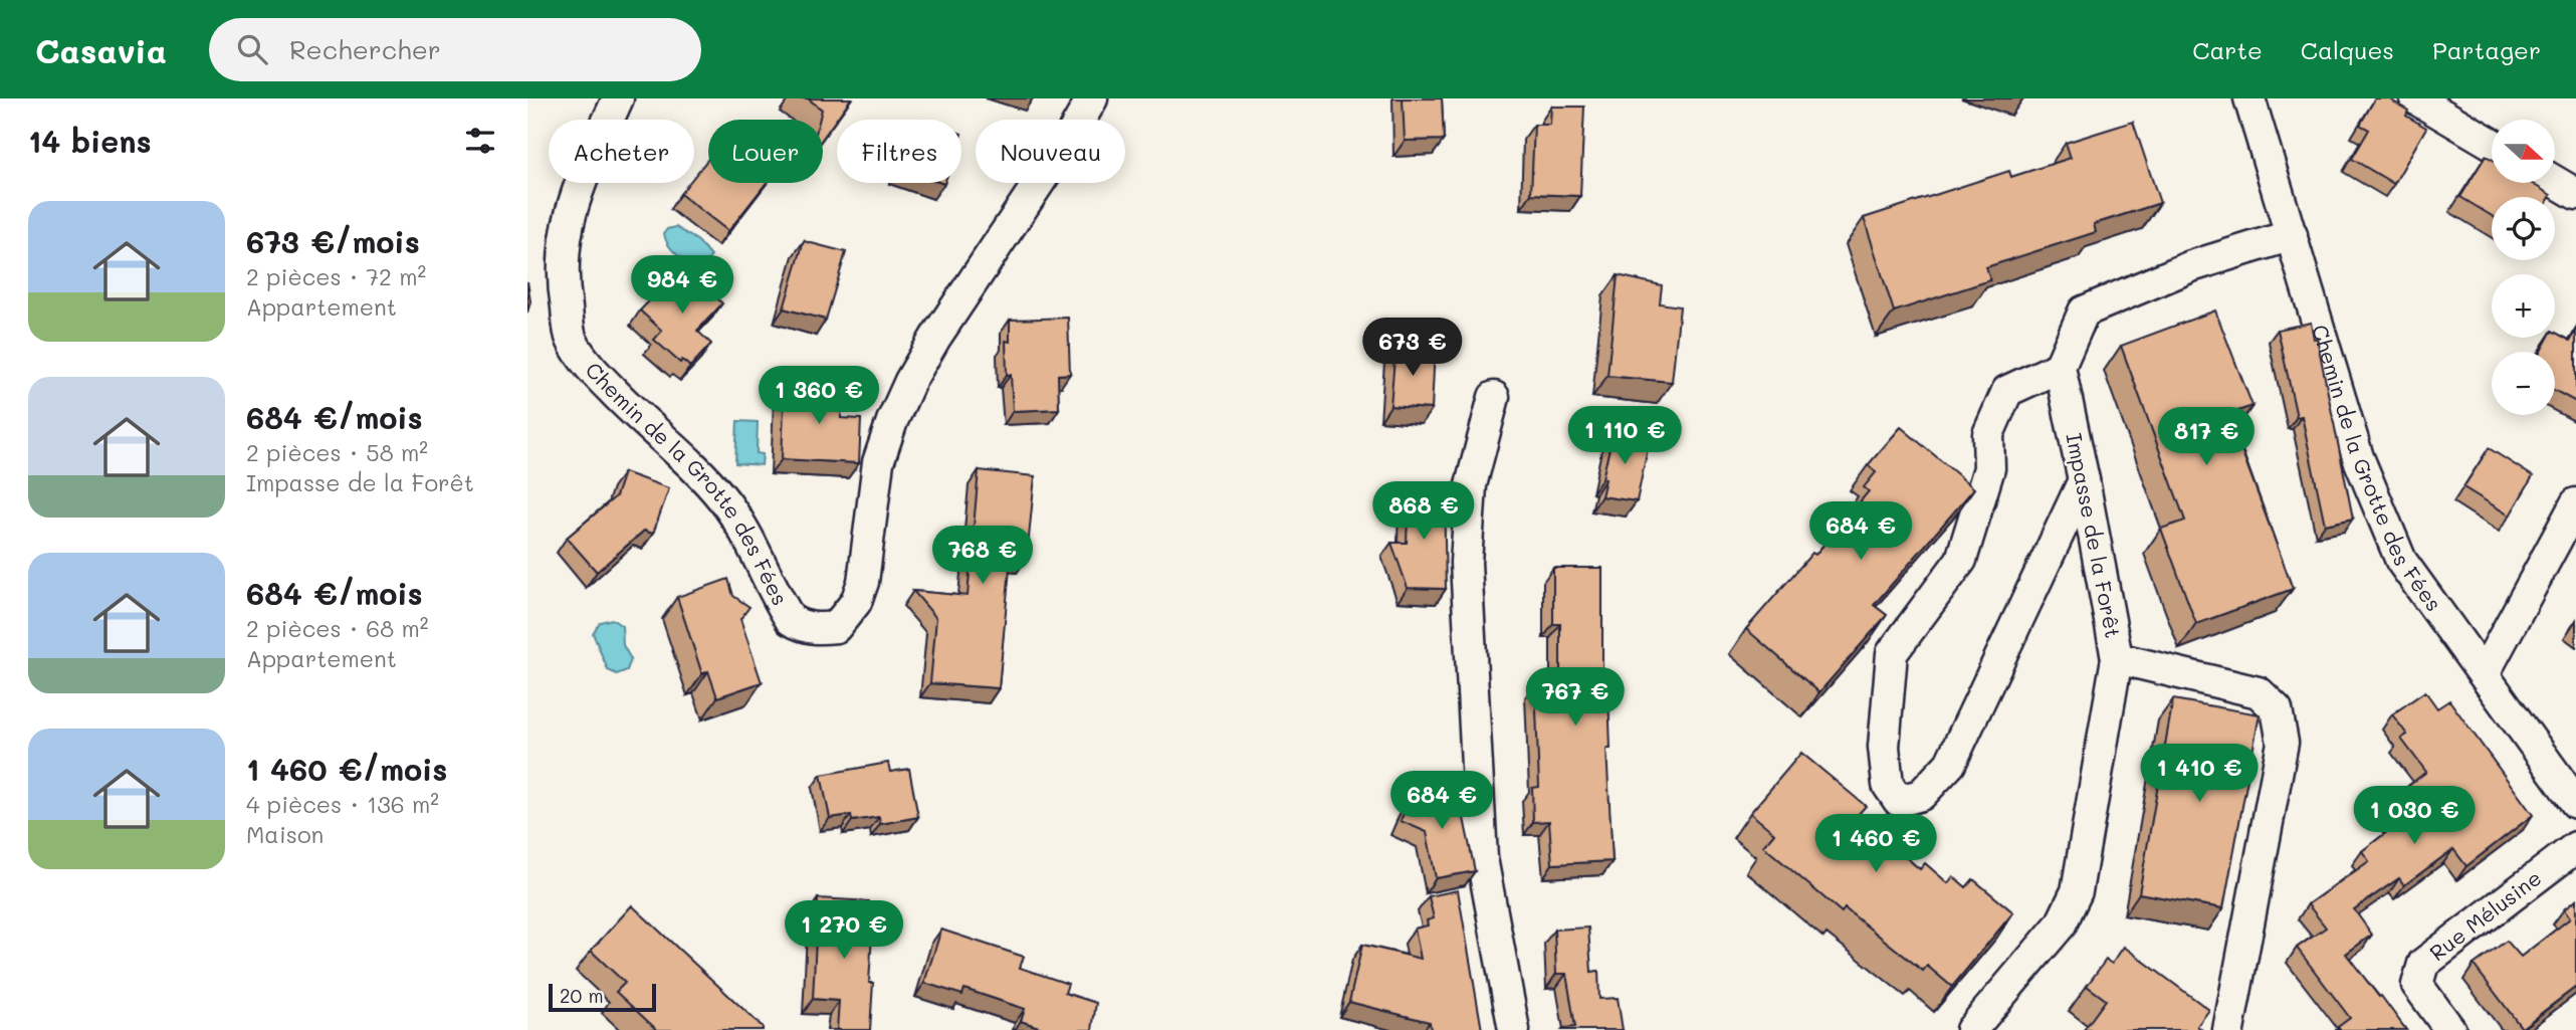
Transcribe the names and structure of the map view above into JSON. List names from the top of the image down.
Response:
{
  "streets": {
    "street": ["Chemin de la Grotte des Fées", "Impasse de la Forêt", "Rue Mélusine"]
  },
  "scale_bar": "20 m",
  "north": "right",
  "page": {
    "header": "Casavia",
    "search": "Rechercher",
    "nav": ["Carte", "Calques", "Partager"],
    "heading": "14 biens",
    "map_buttons": ["+", "−"],
    "chip": [
      "Acheter",
      "Louer",
      "Filtres",
      "Nouveau"
    ],
    "list": [
      {
        "name": "673 €/mois",
        "note": "2 pièces · 72 m² · Appartement"
      },
      {
        "name": "684 €/mois",
        "note": "2 pièces · 58 m² · Impasse de la Forêt"
      },
      {
        "name": "684 €/mois",
        "note": "2 pièces · 68 m² · Appartement"
      },
      {
        "name": "1 460 €/mois",
        "note": "4 pièces · 136 m² · Maison"
      }
    ],
    "price": [
      "984 €",
      "673 €",
      "1 360 €",
      "1 110 €",
      "817 €",
      "868 €",
      "684 €",
      "768 €",
      "767 €",
      "1 410 €",
      "684 €",
      "1 030 €",
      "1 460 €",
      "1 270 €"
    ],
    "scale": "20 m"
  }
}
